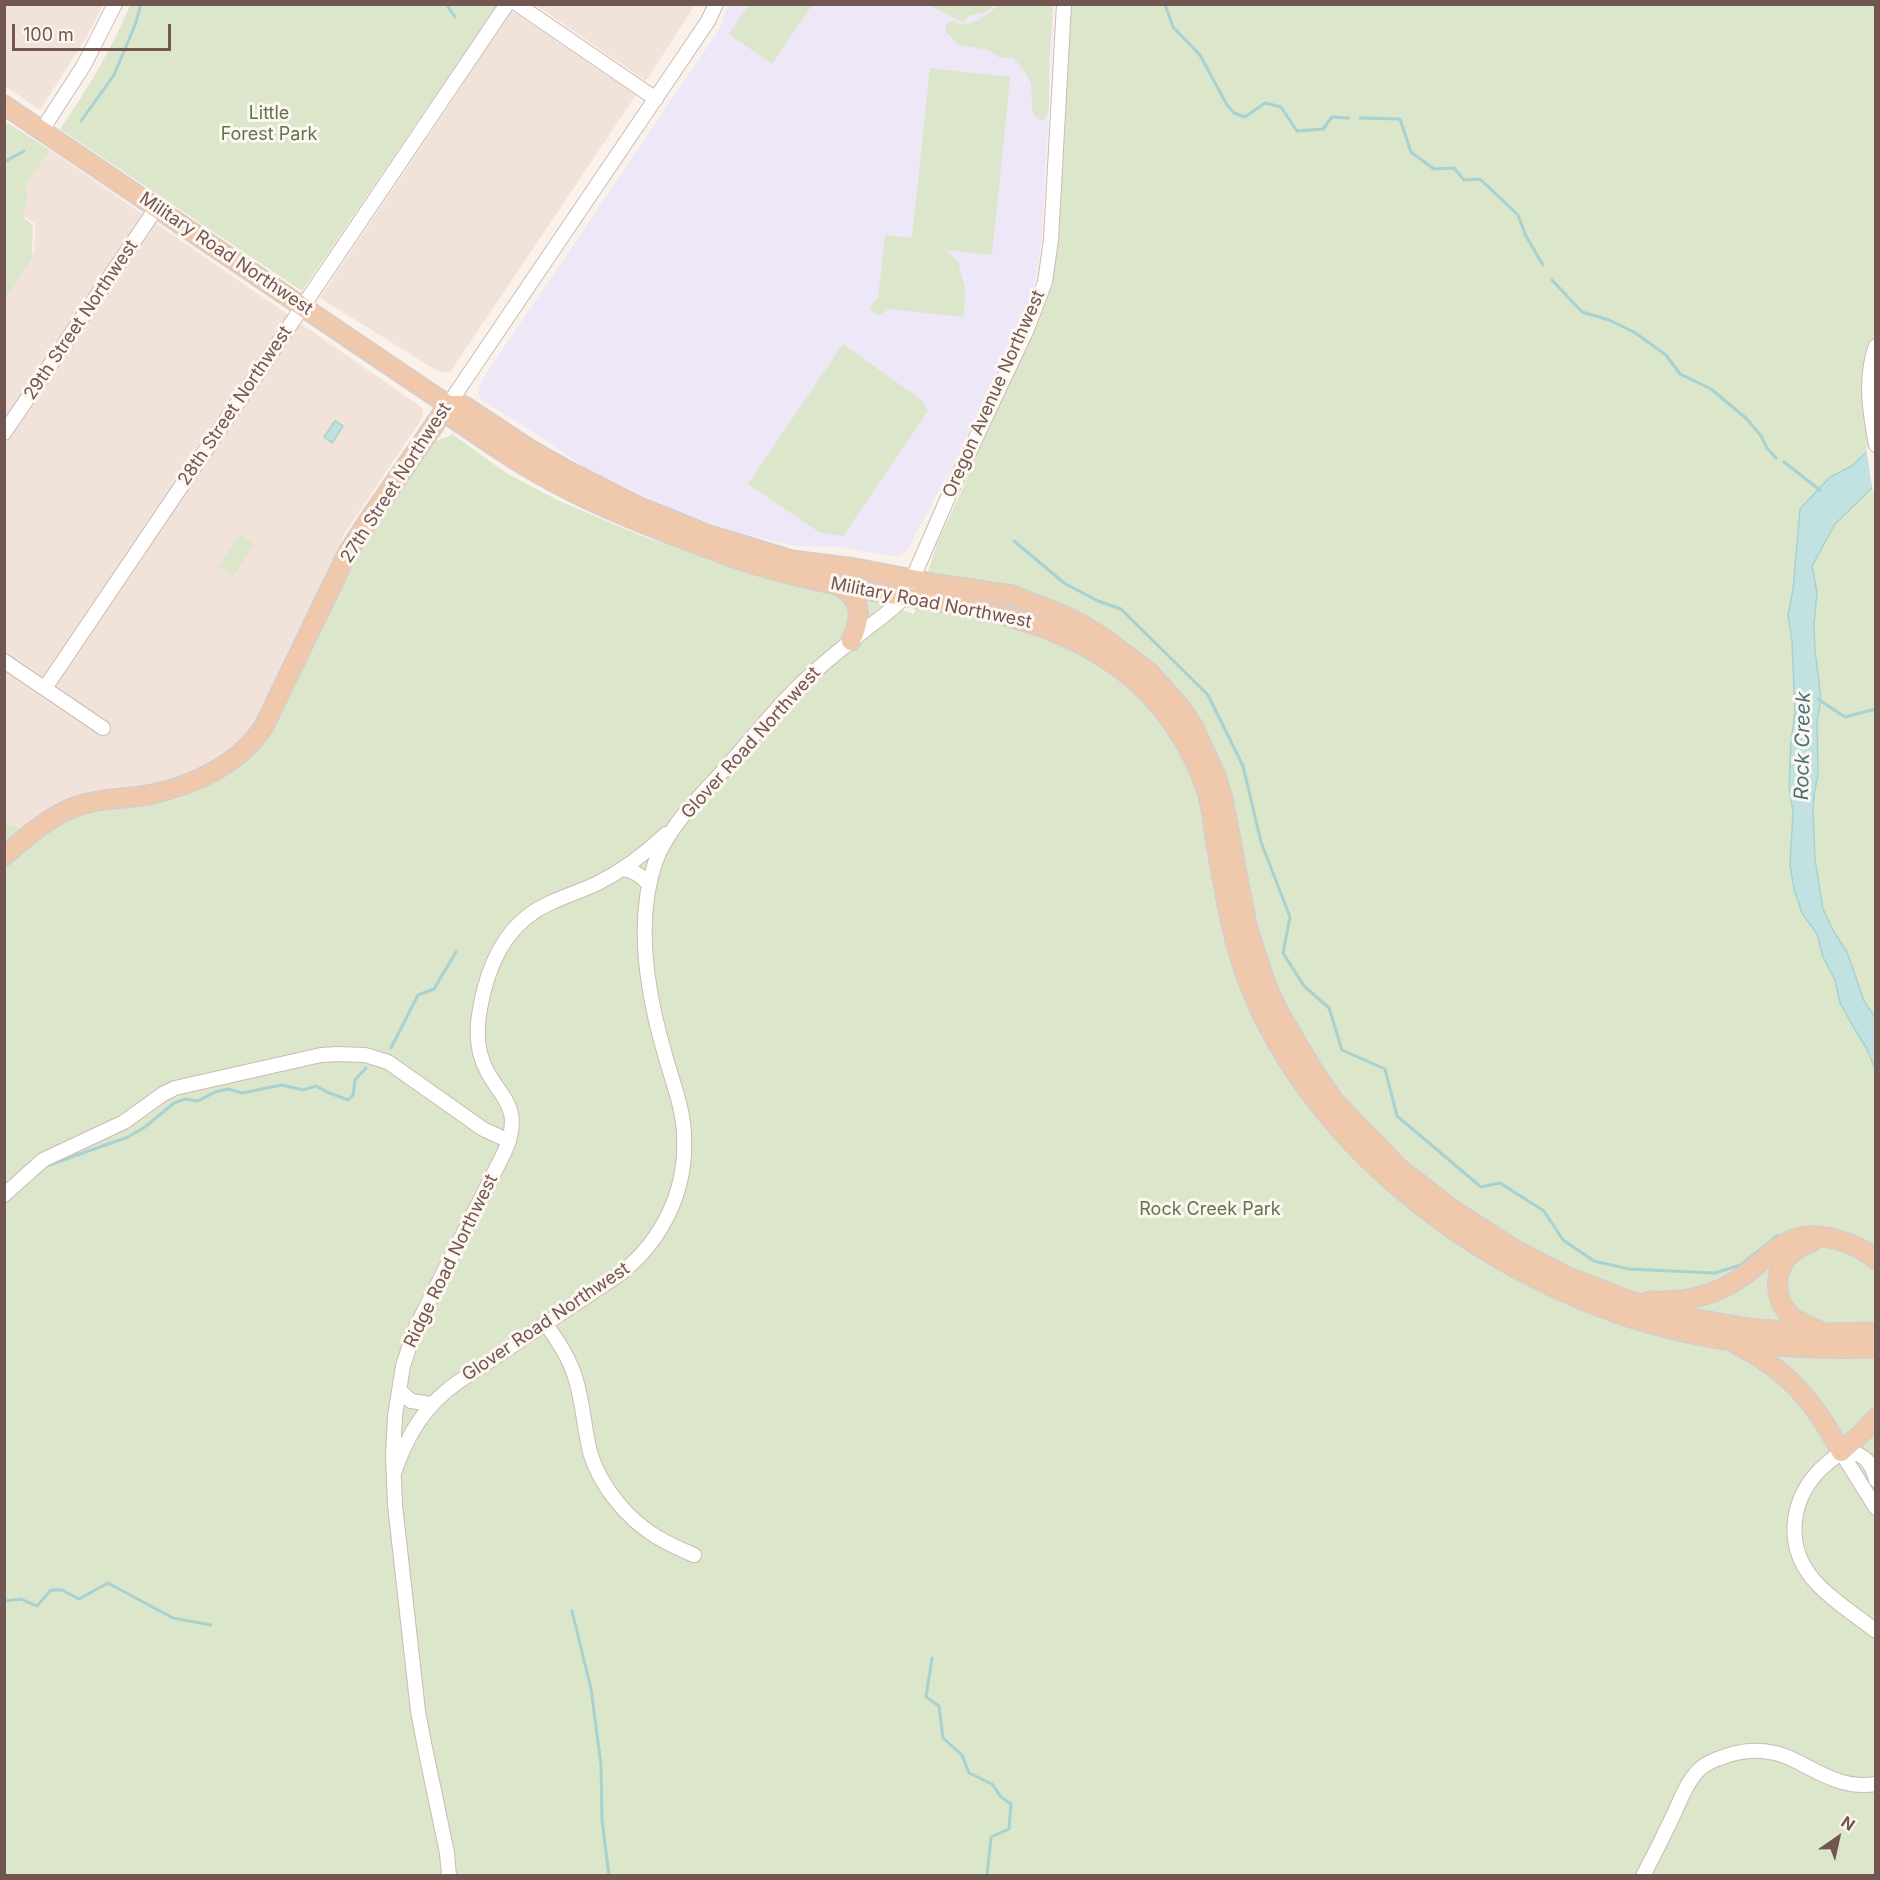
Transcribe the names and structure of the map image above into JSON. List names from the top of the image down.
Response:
{
  "streets": {
    "main road": ["Military Road Northwest", "27th Street Northwest"],
    "street": [
      "29th Street Northwest",
      "Oregon Avenue Northwest",
      "28th Street Northwest",
      "Glover Road Northwest",
      "Ridge Road Northwest"
    ]
  },
  "crossings": [
    ["Military Road Northwest", "29th Street Northwest"],
    ["Military Road Northwest", "Oregon Avenue Northwest"],
    ["Military Road Northwest", "28th Street Northwest"],
    ["Military Road Northwest", "27th Street Northwest"],
    ["Military Road Northwest", "Glover Road Northwest"],
    ["Oregon Avenue Northwest", "Glover Road Northwest"],
    ["Glover Road Northwest", "Ridge Road Northwest"]
  ],
  "water": ["Rock Creek"],
  "parks": ["Little Forest Park", "Rock Creek Park"],
  "scale_bar": "100 m",
  "north": "top right"
}
